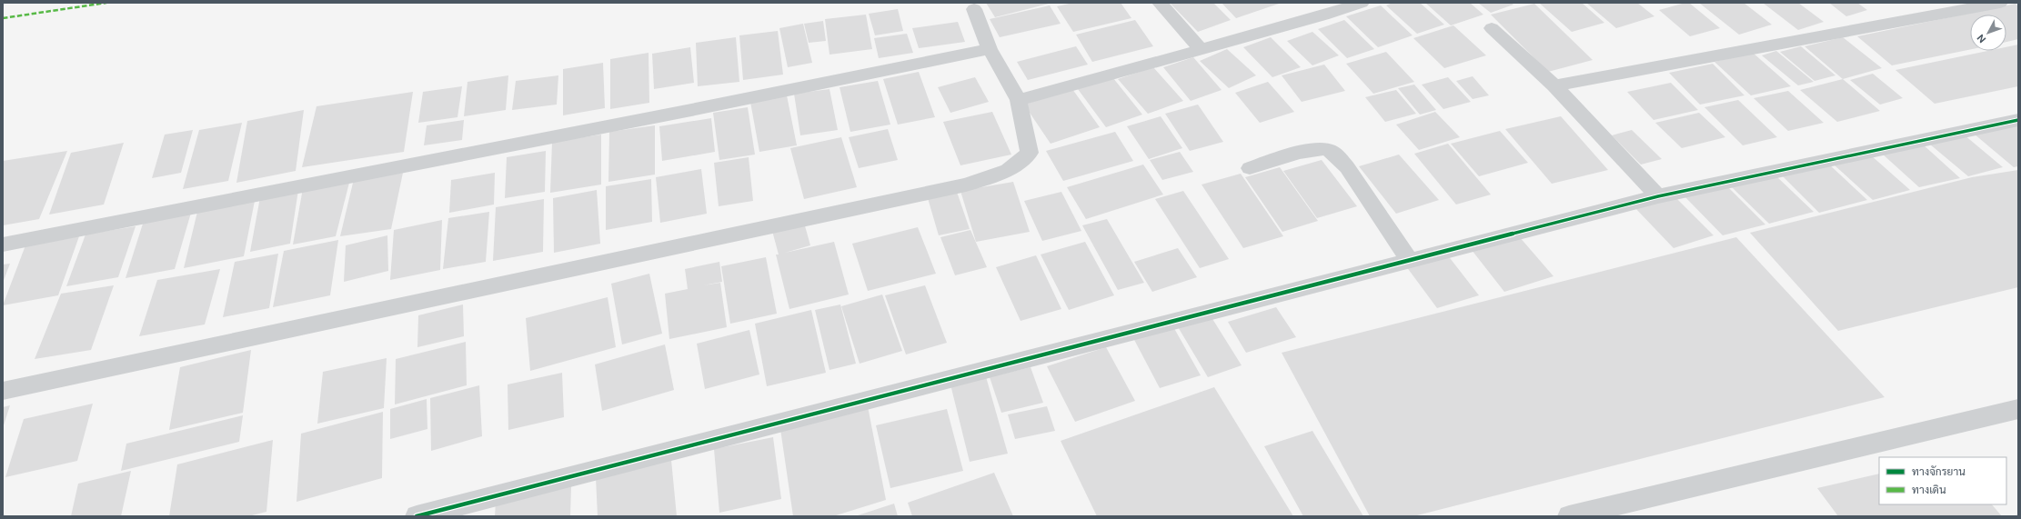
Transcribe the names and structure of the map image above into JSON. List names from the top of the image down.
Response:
{
  "legend": ["ทางจักรยาน", "ทางเดิน"],
  "north": "bottom left"
}
